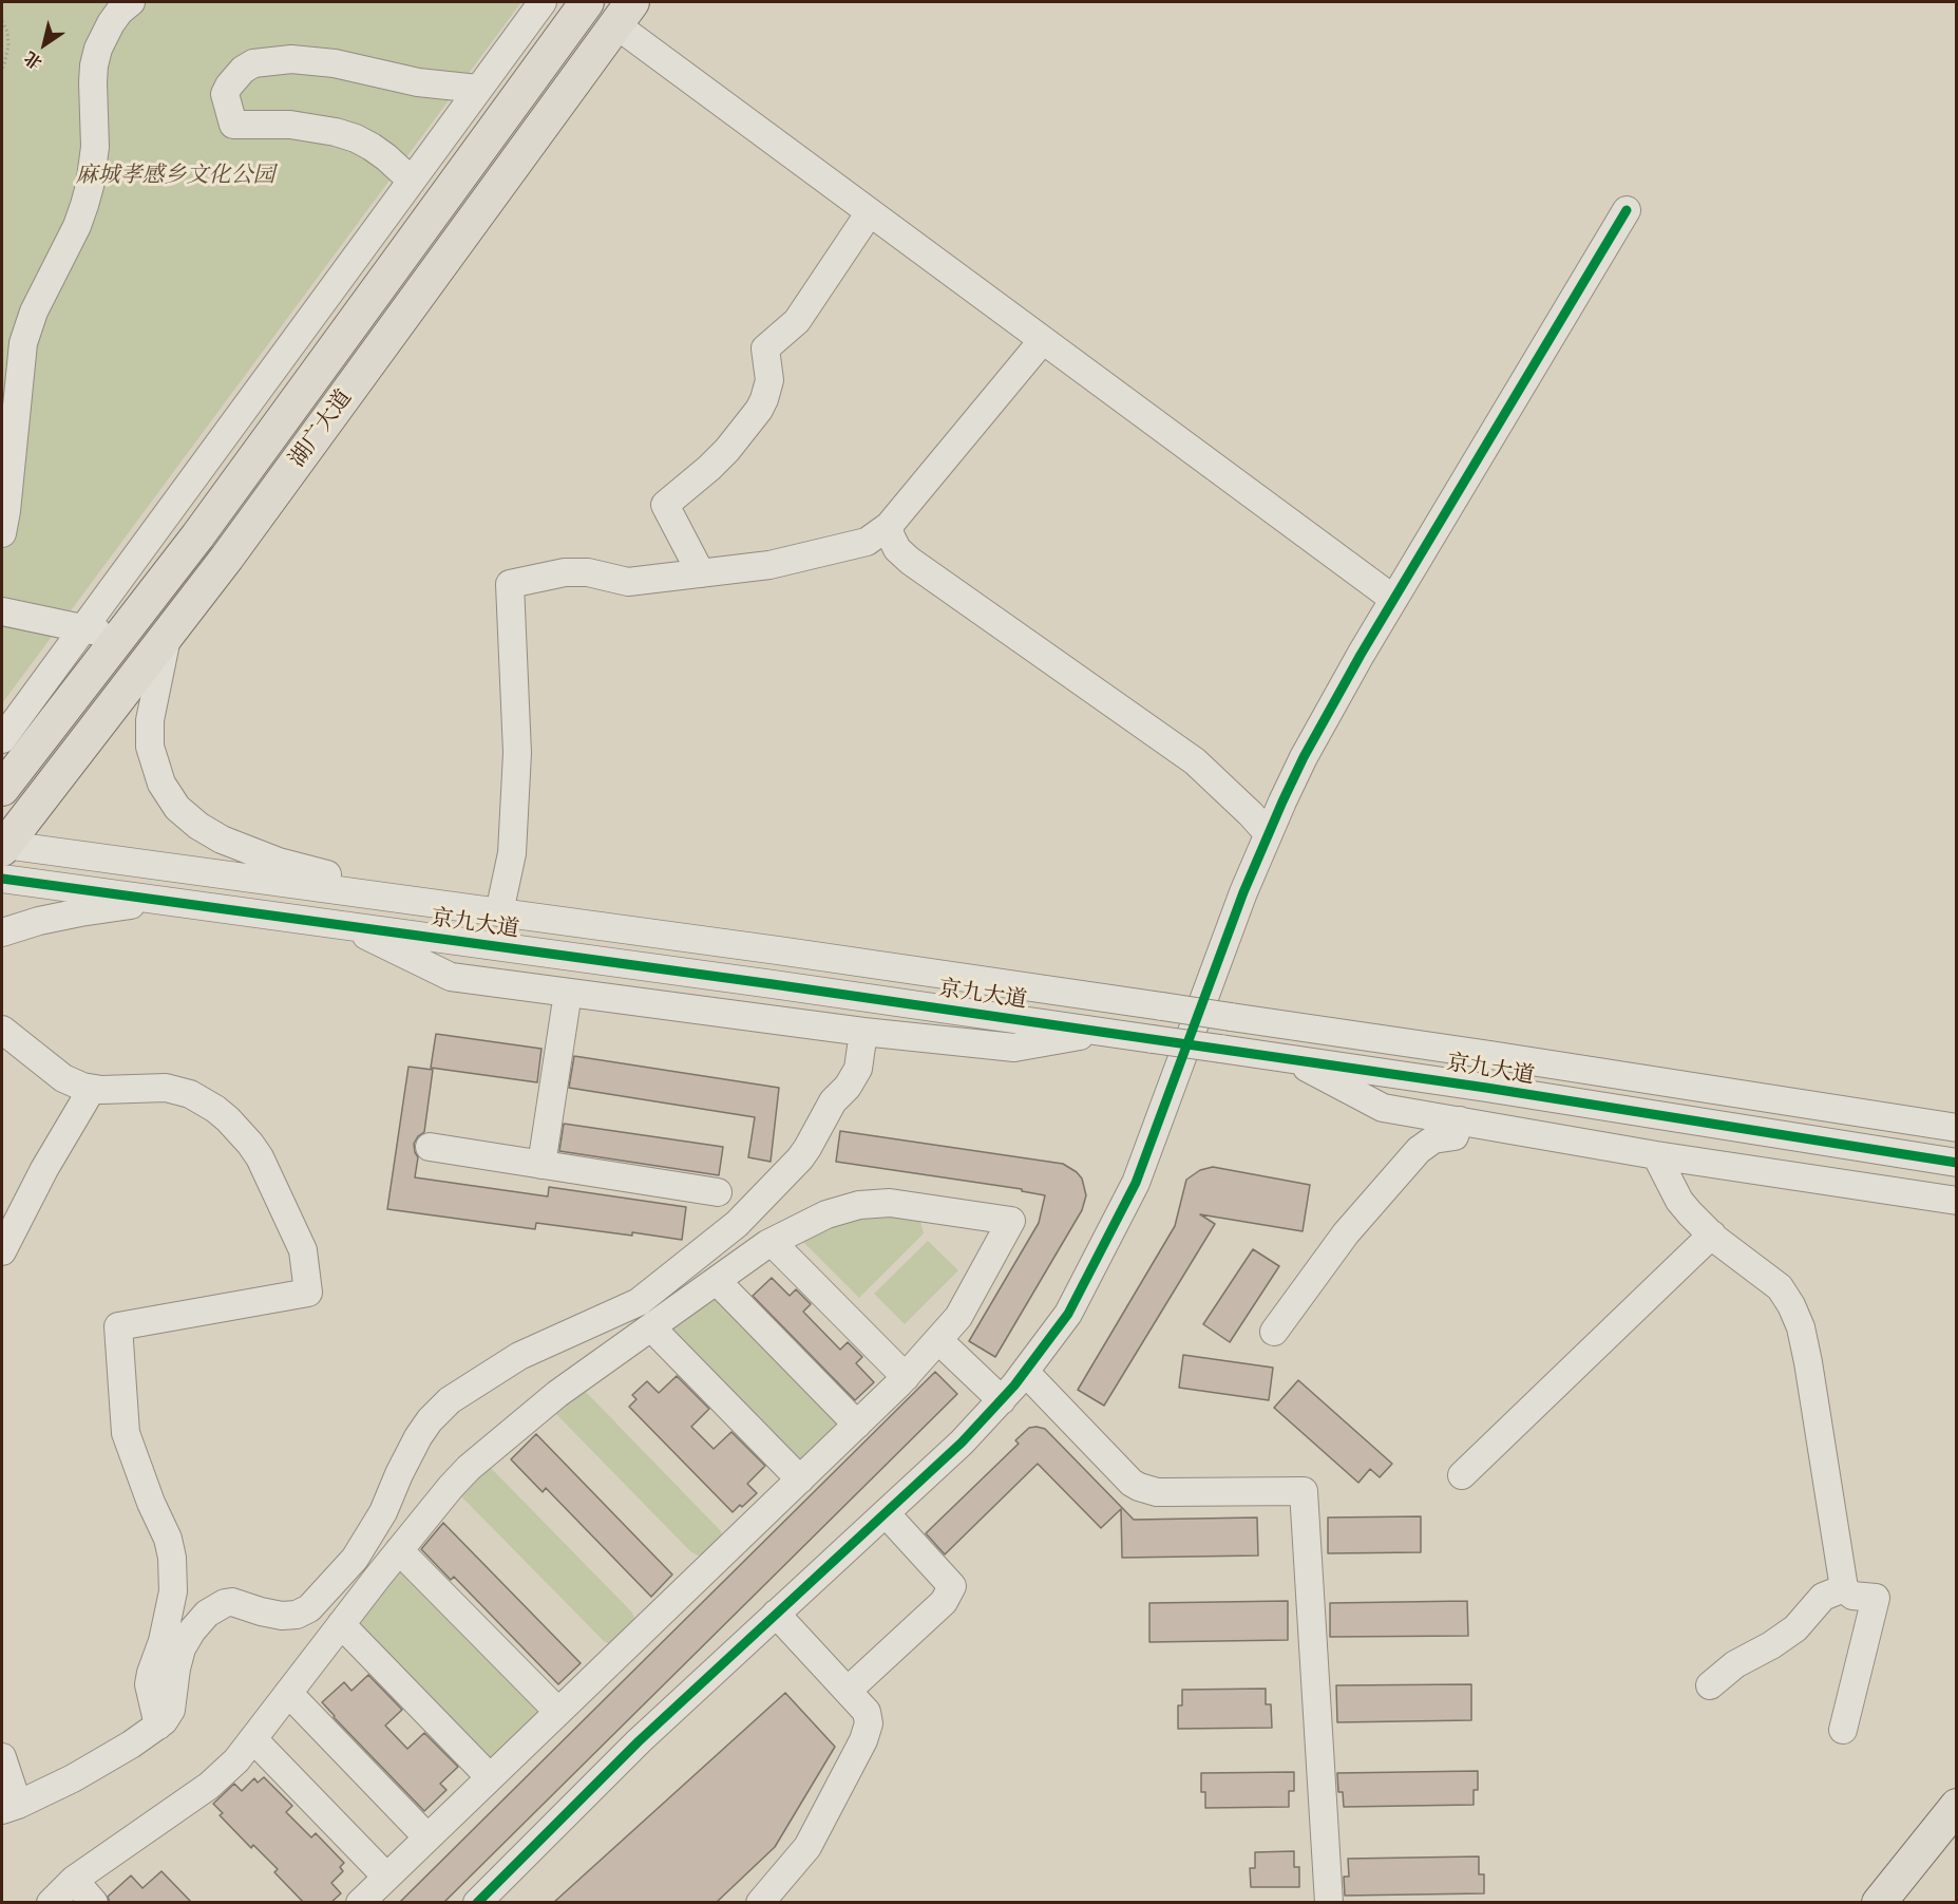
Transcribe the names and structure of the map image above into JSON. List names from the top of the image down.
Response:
{
  "streets": {
    "main road": ["湖广大道"],
    "street": ["京九大道"]
  },
  "crossings": [
    ["湖广大道", "京九大道"]
  ],
  "parks": ["麻城孝感乡文化公园"],
  "north": "bottom left"
}
